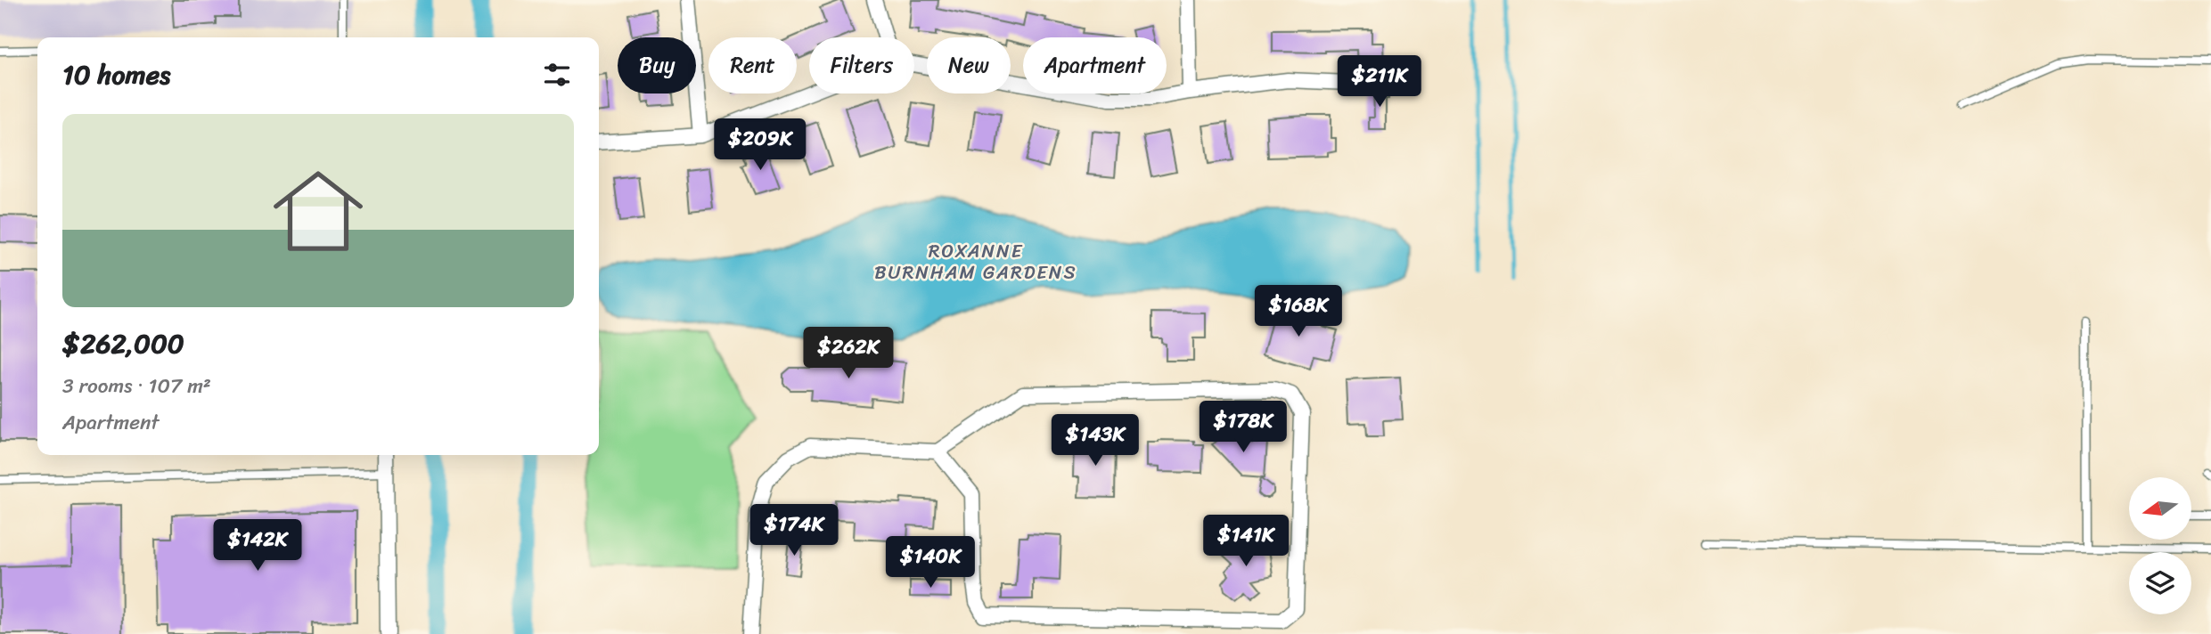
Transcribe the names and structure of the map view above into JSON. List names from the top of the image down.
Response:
{
  "districts": ["ROXANNE BURNHAM GARDENS"],
  "north": "left",
  "page": {
    "chip": [
      "Buy",
      "Rent",
      "Filters",
      "New",
      "Apartment"
    ],
    "heading": "10 homes",
    "price": [
      "$211K",
      "$209K",
      "$168K",
      "$262K",
      "$178K",
      "$143K",
      "$174K",
      "$141K",
      "$142K",
      "$140K"
    ],
    "list": [
      {
        "name": "$262,000",
        "note": "3 rooms · 107 m² · Apartment"
      }
    ]
  }
}
